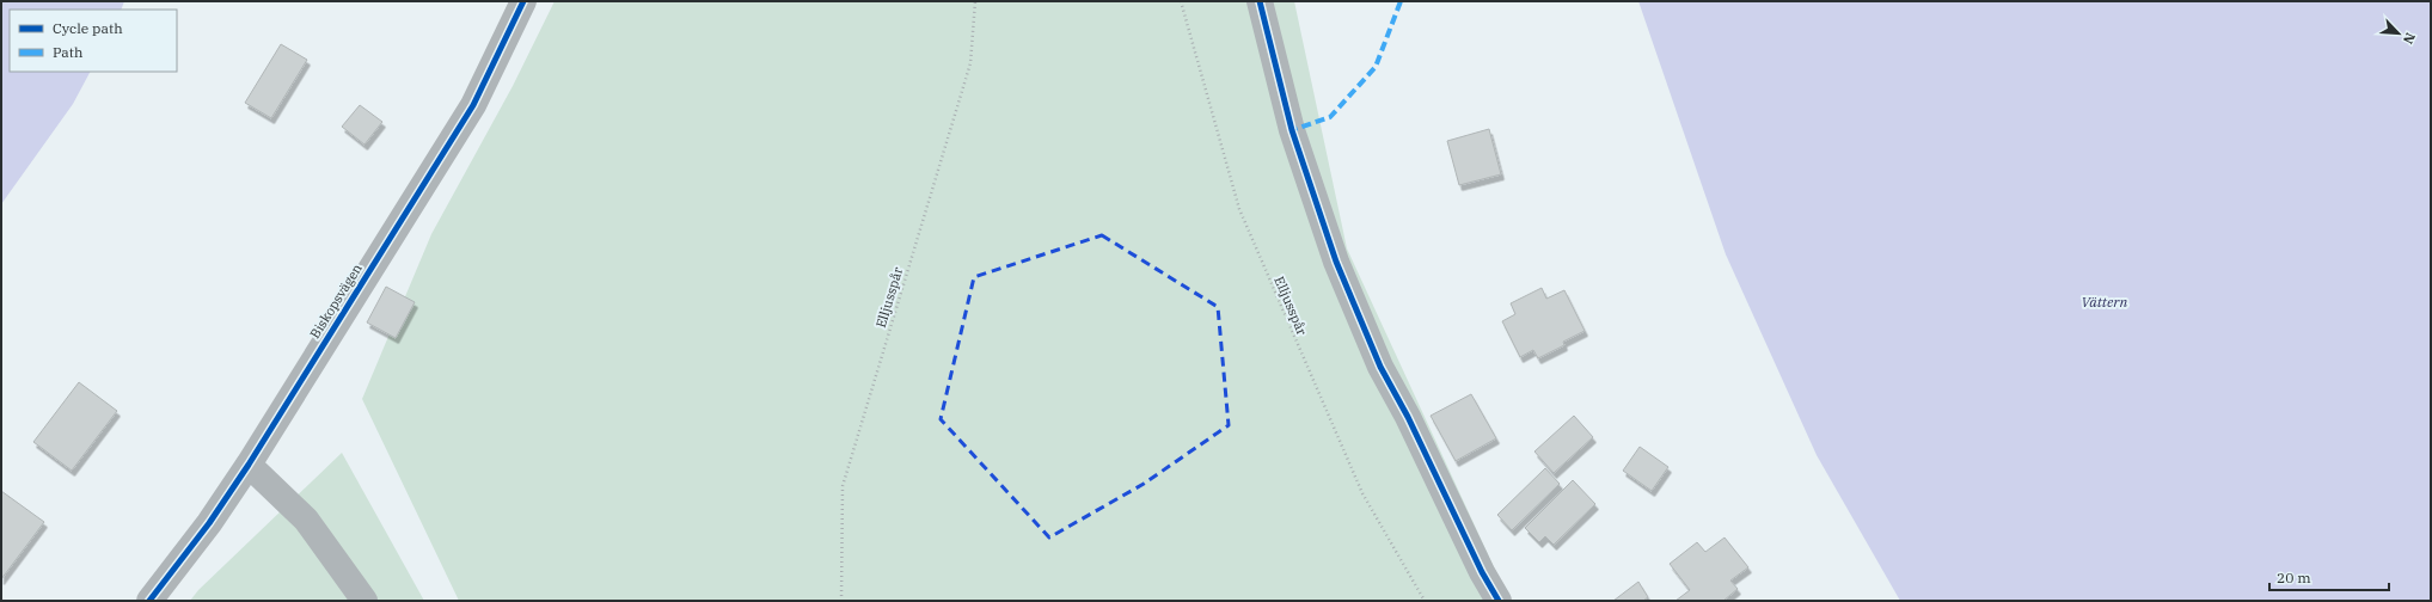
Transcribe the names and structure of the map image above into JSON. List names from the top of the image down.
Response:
{
  "streets": {
    "street": ["Biskopsvägen"],
    "path": ["Elljusspår"]
  },
  "water": ["Vättern"],
  "legend": ["Cycle path", "Path"],
  "scale_bar": "20 m",
  "north": "bottom right"
}
